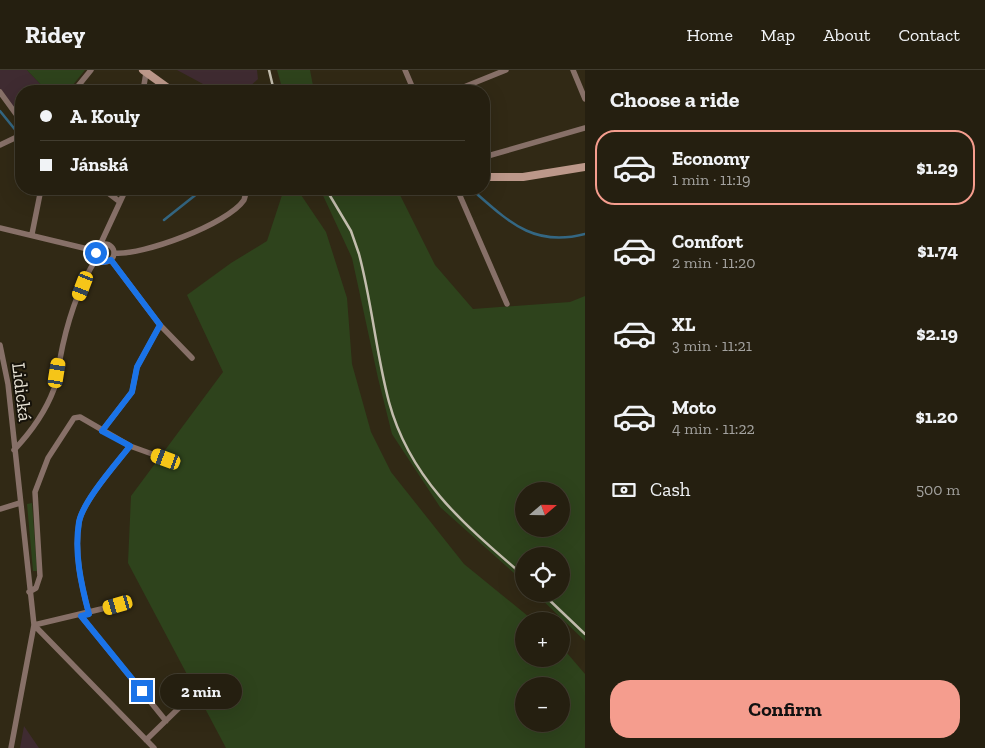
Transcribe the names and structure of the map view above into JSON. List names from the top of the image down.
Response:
{
  "streets": {
    "street": ["Lidická"]
  },
  "north": "right",
  "page": {
    "header": "Ridey",
    "nav": [
      "Home",
      "Map",
      "About",
      "Contact"
    ],
    "heading": "Choose a ride",
    "banner": ["A. Kouly", "Jánská"],
    "list": [
      {
        "name": "Economy",
        "note": "1 min · 11:19",
        "value": "$1.29"
      },
      {
        "name": "Comfort",
        "note": "2 min · 11:20",
        "value": "$1.74"
      },
      {
        "name": "XL",
        "note": "3 min · 11:21",
        "value": "$2.19"
      },
      {
        "name": "Moto",
        "note": "4 min · 11:22",
        "value": "$1.20"
      }
    ],
    "pay": ["Cash", "500 m"],
    "map_buttons": ["+", "−"],
    "buttons": "Confirm",
    "bubble": "2 min"
  }
}
